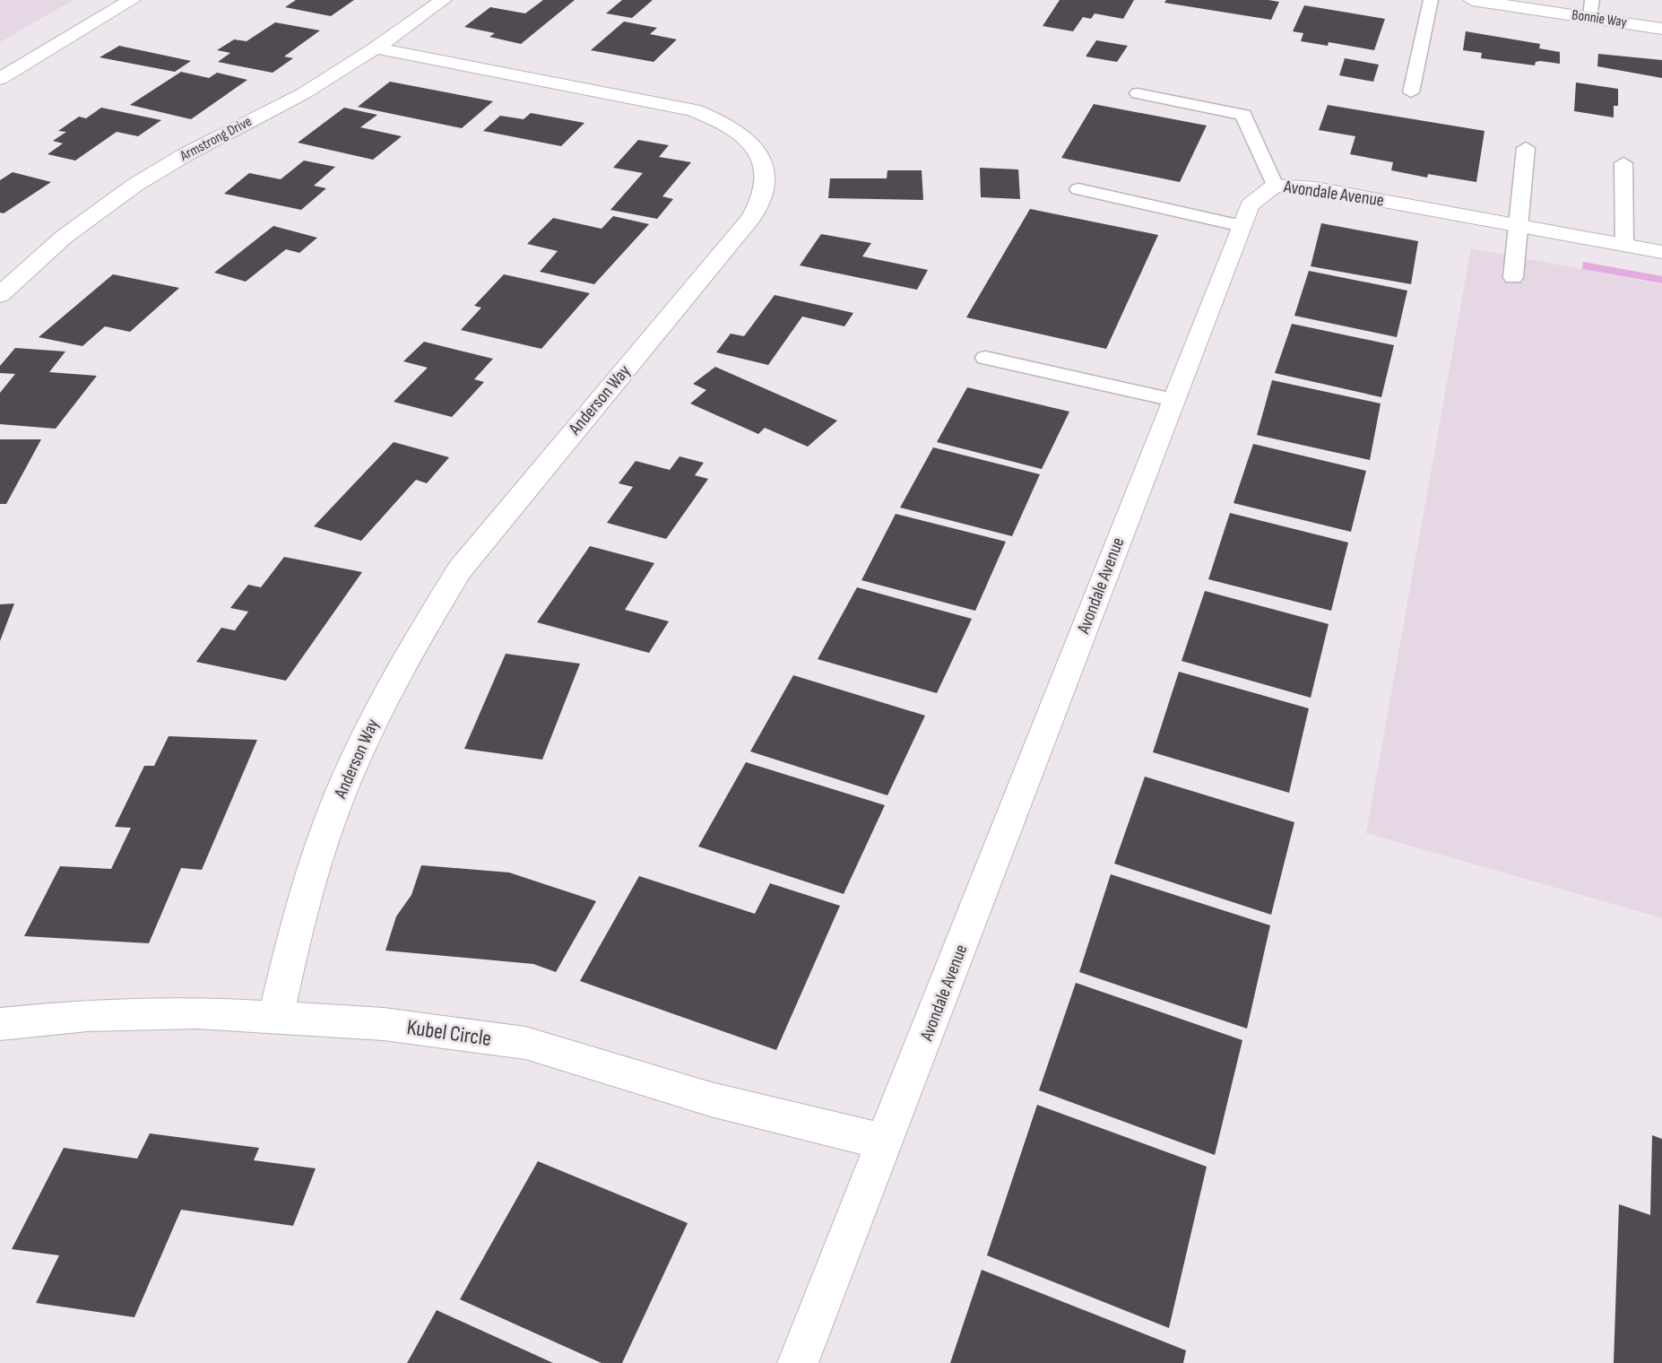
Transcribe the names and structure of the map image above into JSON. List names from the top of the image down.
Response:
{
  "streets": {
    "street": [
      "Bonnie Way",
      "Armstrong Drive",
      "Avondale Avenue",
      "Anderson Way",
      "Kubel Circle"
    ]
  },
  "crossings": [
    ["Armstrong Drive", "Anderson Way"],
    ["Avondale Avenue", "Kubel Circle"],
    ["Anderson Way", "Kubel Circle"]
  ]
}
